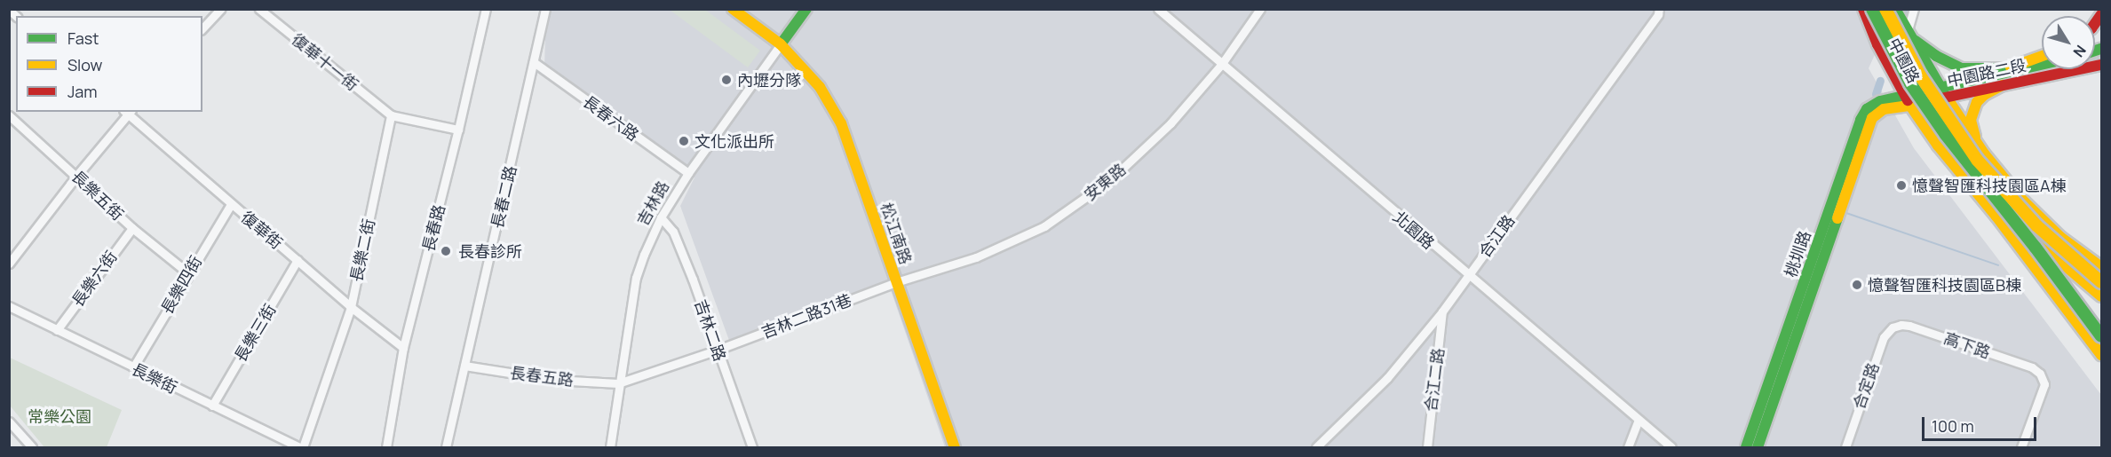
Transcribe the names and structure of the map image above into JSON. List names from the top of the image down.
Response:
{
  "streets": {
    "main road": [
      "中園路",
      "中園路二段",
      "吉林路",
      "松江南路",
      "桃圳路"
    ],
    "street": [
      "復華十一街",
      "長春六路",
      "安東路",
      "長樂五街",
      "長春二路",
      "長春路",
      "復華街",
      "北園路",
      "合江路",
      "長樂二街",
      "長樂六街",
      "長樂四街",
      "吉林二路31巷",
      "吉林二路",
      "長樂三街",
      "高下路",
      "長春五路",
      "長樂街",
      "合江二路",
      "合定路"
    ]
  },
  "crossings": [
    ["中園路", "中園路二段"],
    ["中園路", "桃圳路"],
    ["復華十一街", "長樂二街"],
    ["中園路二段", "桃圳路"],
    ["長春六路", "長春二路"],
    ["長春六路", "吉林路"],
    ["安東路", "北園路"],
    ["安東路", "松江南路"],
    ["安東路", "吉林二路31巷"],
    ["長樂五街", "長樂六街"],
    ["長樂五街", "長樂四街"],
    ["長春二路", "長春五路"],
    ["吉林路", "松江南路"],
    ["吉林路", "吉林二路31巷"],
    ["吉林路", "吉林二路"],
    ["吉林路", "長春五路"],
    ["長春路", "復華街"],
    ["復華街", "長樂二街"],
    ["復華街", "長樂四街"],
    ["復華街", "長樂三街"],
    ["北園路", "合江路"],
    ["松江南路", "吉林二路31巷"],
    ["合江路", "合江二路"],
    ["長樂二街", "長樂街"],
    ["長樂六街", "長樂街"],
    ["長樂四街", "長樂街"],
    ["吉林二路31巷", "吉林二路"],
    ["吉林二路31巷", "長春五路"],
    ["長樂三街", "長樂街"],
    ["高下路", "合定路"]
  ],
  "parks": ["常樂公園"],
  "places": [
    "內壢分隊",
    "文化派出所",
    "憶聲智匯科技園區A棟",
    "長春診所",
    "憶聲智匯科技園區B棟"
  ],
  "legend": ["Fast", "Slow", "Jam"],
  "scale_bar": "100 m",
  "north": "bottom right"
}
